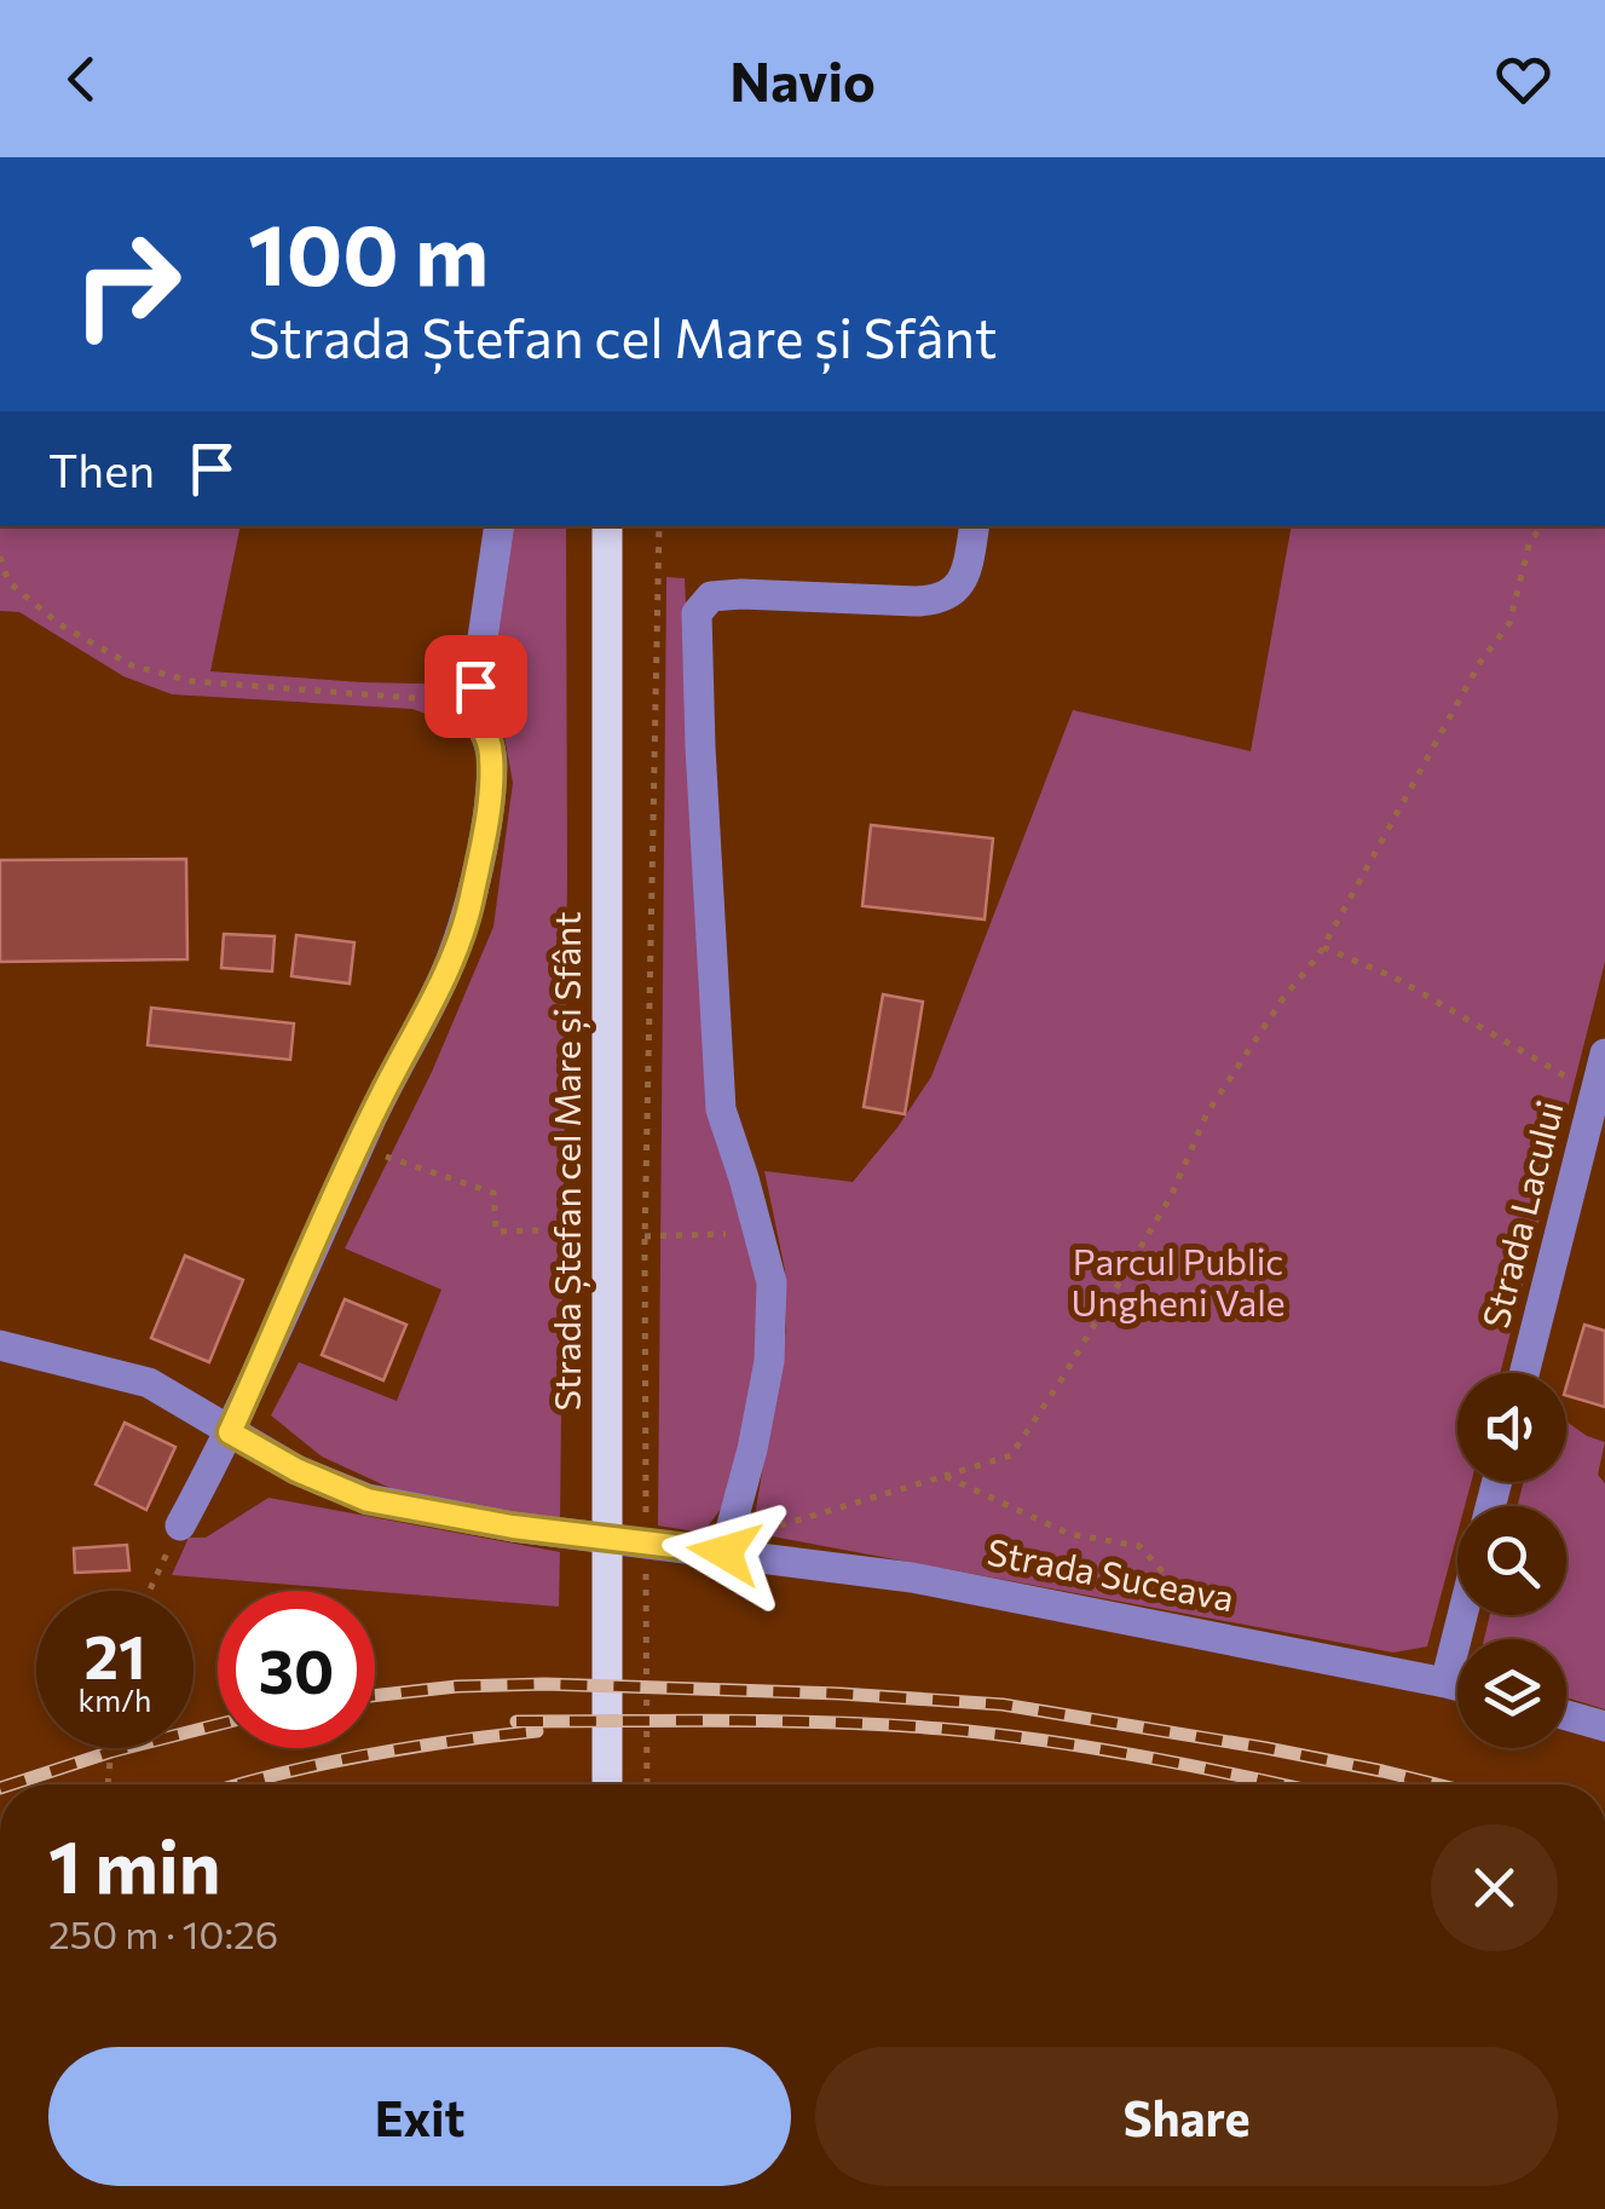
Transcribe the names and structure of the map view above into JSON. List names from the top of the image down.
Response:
{
  "streets": {
    "main road": ["Strada Ștefan cel Mare și Sfânt"],
    "street": ["Strada Lacului", "Strada Suceava"]
  },
  "parks": ["Parcul Public Ungheni Vale"],
  "page": {
    "header": "Navio",
    "turn": ["100 m", "Strada Ștefan cel Mare și Sfânt"],
    "then": "Then",
    "speed": "21 km/h",
    "limit": "30",
    "heading": ["1 min", "250 m · 10:26"],
    "buttons": ["Exit", "Share"]
  }
}
